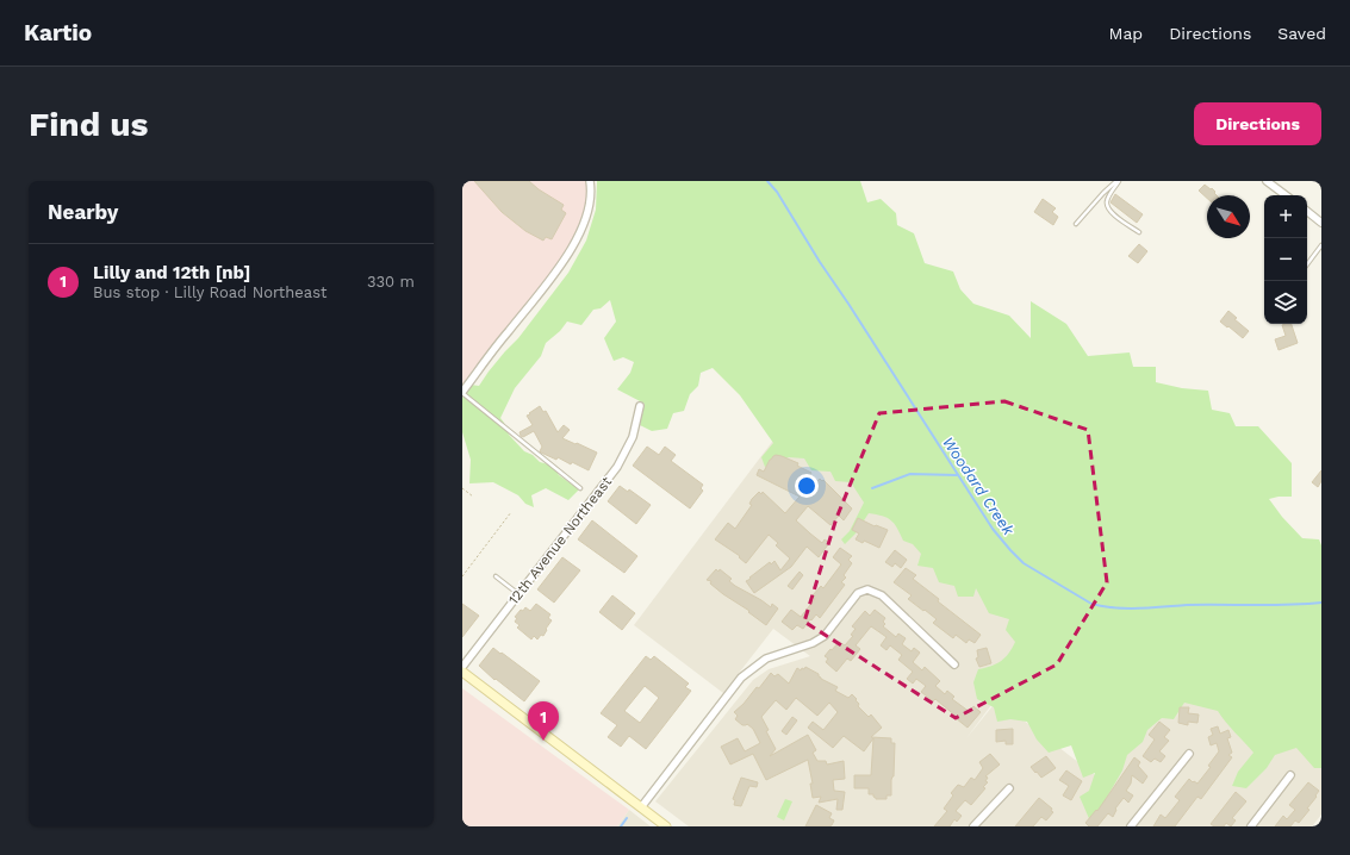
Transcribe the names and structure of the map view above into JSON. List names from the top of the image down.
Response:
{
  "streets": {
    "street": ["12th Avenue Northeast"]
  },
  "water": ["Woodard Creek"],
  "north": "bottom right",
  "page": {
    "header": "Kartio",
    "nav": ["Map", "Directions", "Saved"],
    "buttons": "Directions",
    "title": "Find us",
    "heading": "Nearby",
    "map_buttons": ["+", "−"],
    "list": [
      {
        "mark": "1",
        "name": "Lilly and 12th [nb]",
        "note": "Bus stop · Lilly Road Northeast",
        "value": "330 m"
      }
    ],
    "pins": "1"
  }
}
